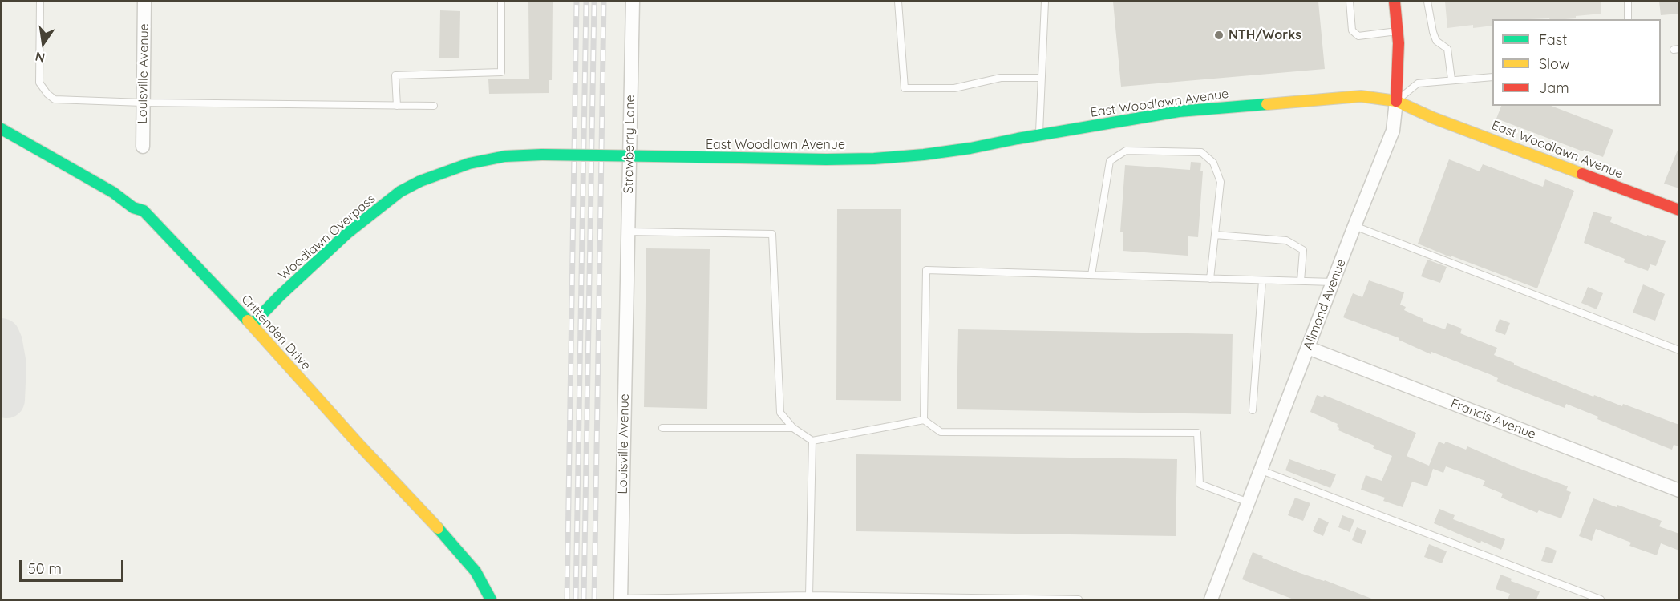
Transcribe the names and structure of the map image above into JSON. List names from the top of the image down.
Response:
{
  "streets": {
    "main road": [
      "East Woodlawn Avenue",
      "Woodlawn Overpass",
      "Allmond Avenue",
      "Crittenden Drive"
    ],
    "street": ["Louisville Avenue", "Strawberry Lane", "Francis Avenue"]
  },
  "crossings": [
    ["Louisville Avenue", "Strawberry Lane"],
    ["East Woodlawn Avenue", "Woodlawn Overpass"],
    ["East Woodlawn Avenue", "Allmond Avenue"],
    ["Woodlawn Overpass", "Crittenden Drive"],
    ["Allmond Avenue", "Francis Avenue"]
  ],
  "places": ["NTH/Works"],
  "legend": ["Fast", "Slow", "Jam"],
  "scale_bar": "50 m",
  "north": "bottom"
}
